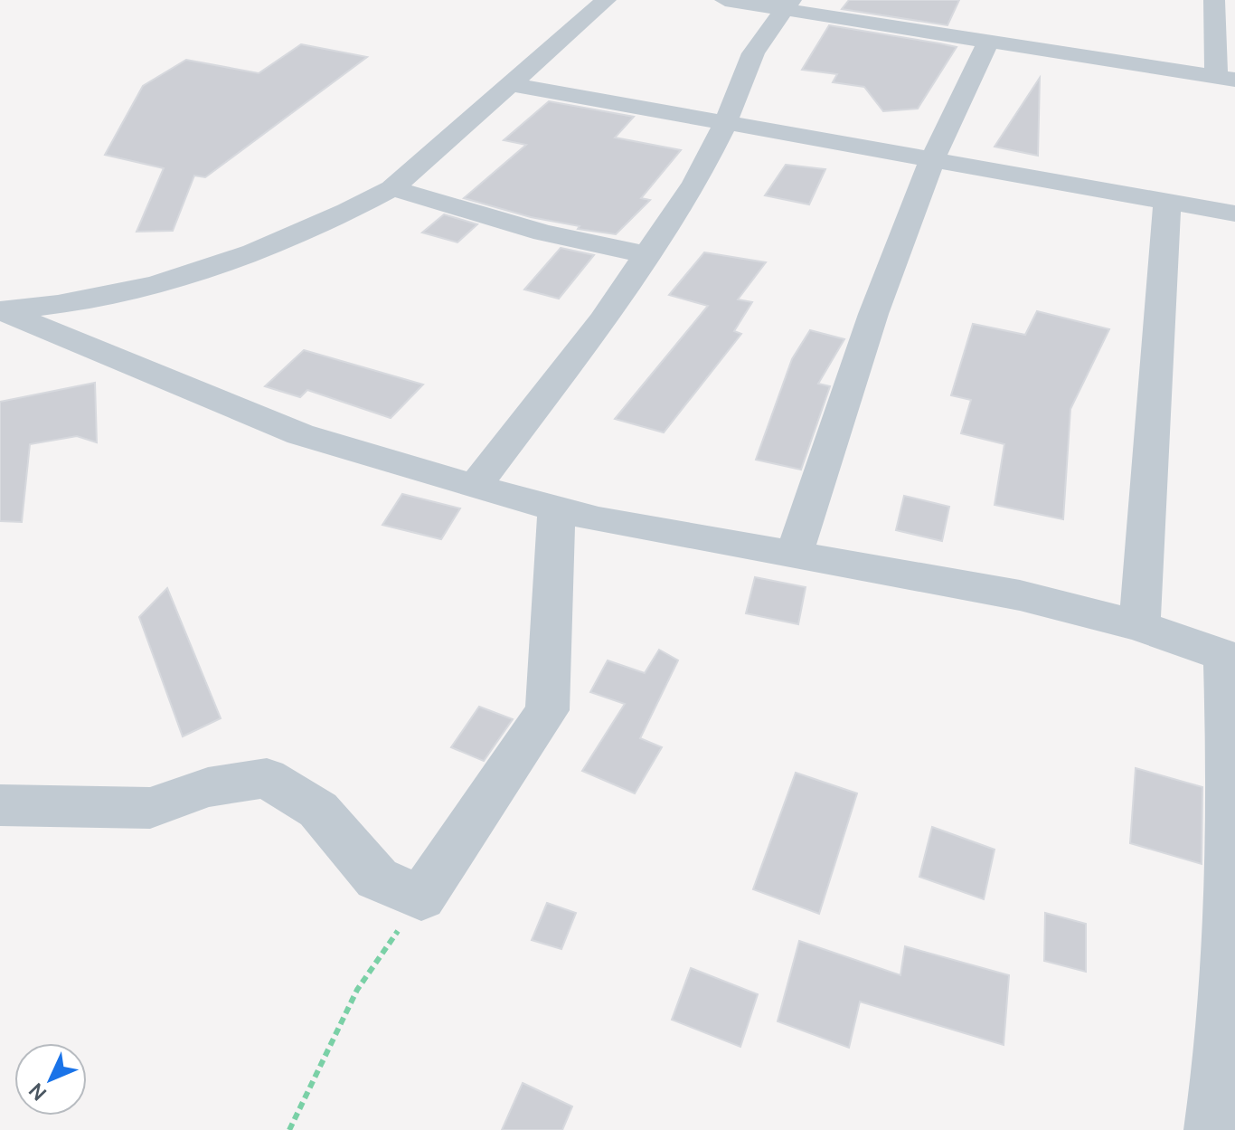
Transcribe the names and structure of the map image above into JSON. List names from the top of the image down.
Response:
{
  "north": "bottom left"
}
